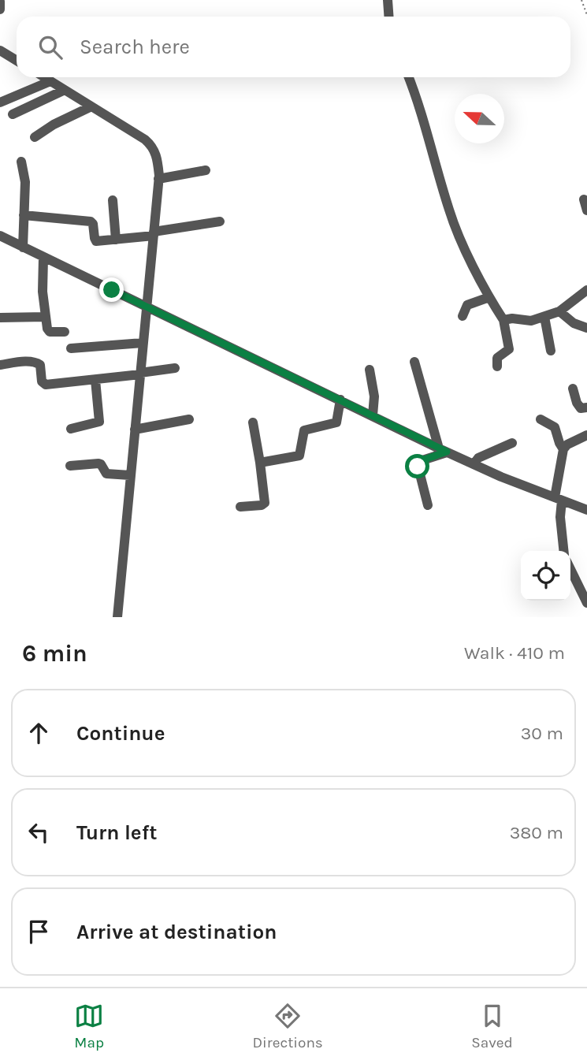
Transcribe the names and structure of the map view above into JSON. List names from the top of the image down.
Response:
{
  "north": "left",
  "page": {
    "search": "Search here",
    "heading": ["6 min", "Walk · 410 m"],
    "list": [
      ["Continue", "30 m"],
      ["Turn left", "380 m"],
      "Arrive at destination"
    ],
    "nav": ["Map", "Directions", "Saved"]
  }
}
